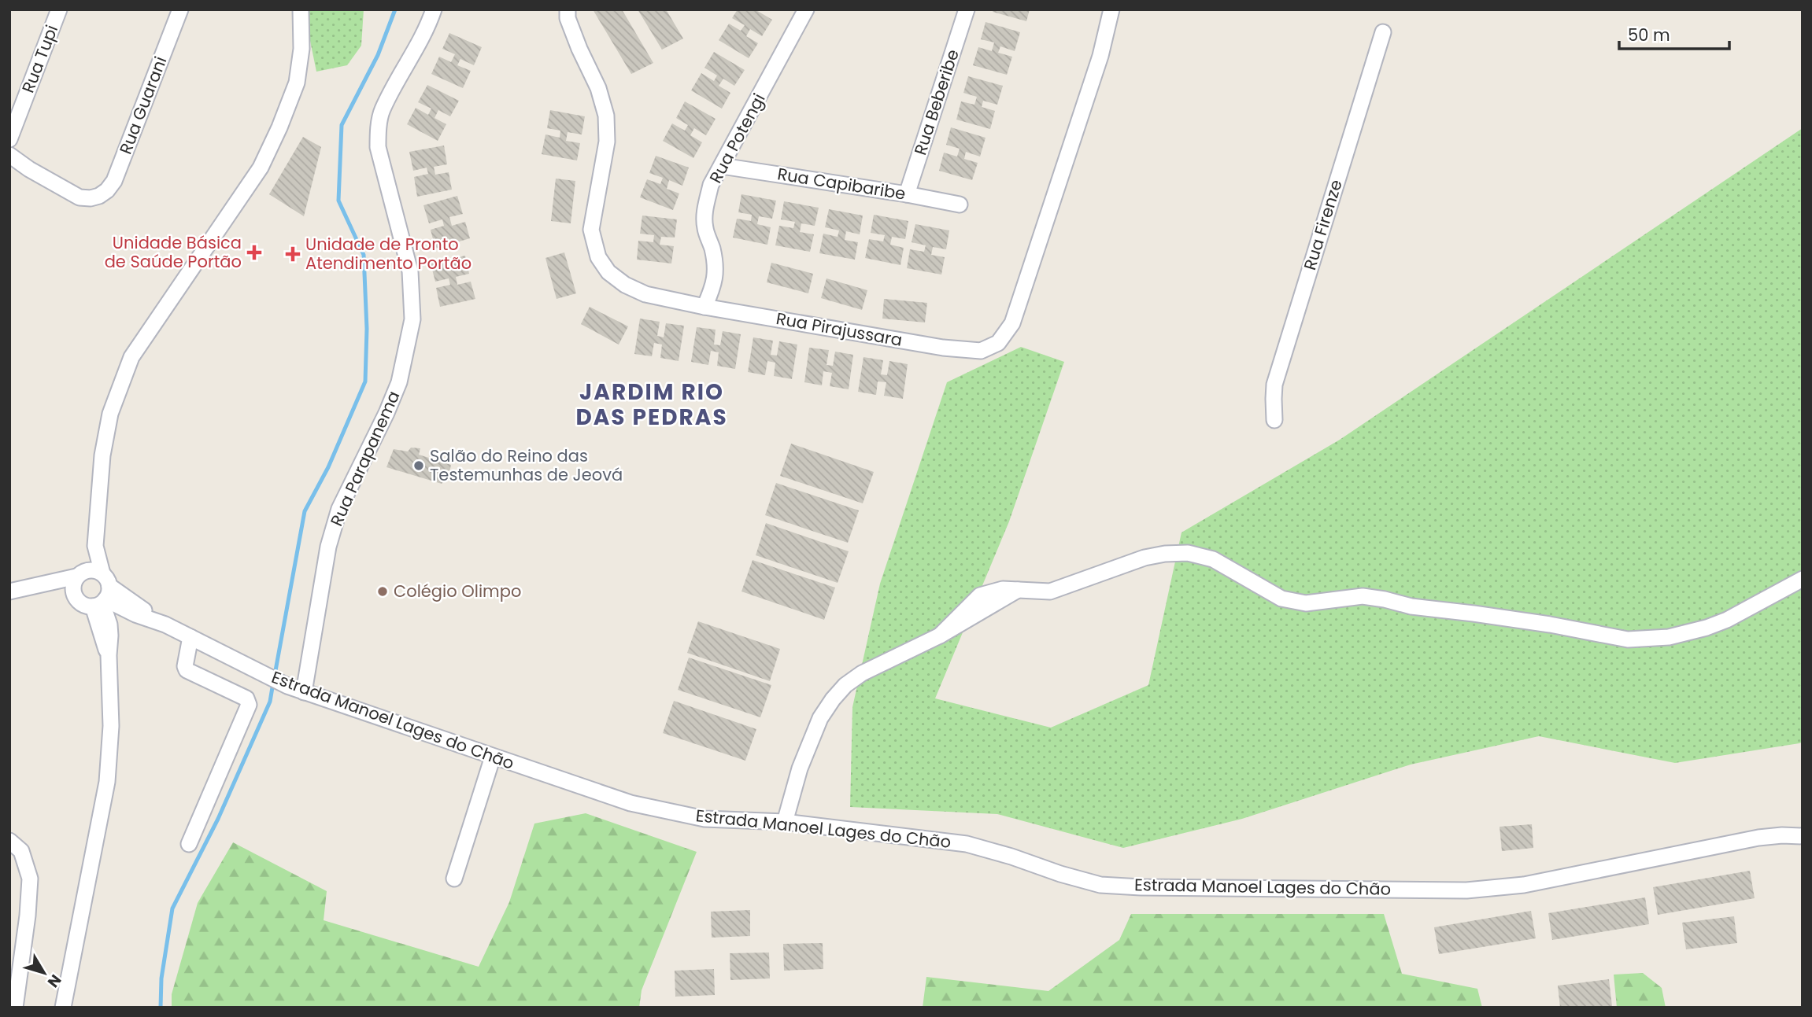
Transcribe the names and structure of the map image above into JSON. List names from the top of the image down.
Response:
{
  "streets": {
    "street": [
      "Rua Tupi",
      "Rua Beberibe",
      "Rua Guarani",
      "Rua Potengi",
      "Rua Capibaribe",
      "Rua Firenze",
      "Rua Pirajussara",
      "Rua Parapanema",
      "Estrada Manoel Lages do Chão"
    ]
  },
  "crossings": [
    ["Rua Beberibe", "Rua Capibaribe"],
    ["Rua Potengi", "Rua Capibaribe"],
    ["Rua Potengi", "Rua Pirajussara"],
    ["Rua Parapanema", "Estrada Manoel Lages do Chão"]
  ],
  "districts": ["JARDIM RIO DAS PEDRAS"],
  "places": {
    "health": ["Unidade Básica de Saúde Portão", "Unidade de Pronto Atendimento Portão"],
    "other": ["Salão do Reino das Testemunhas de Jeová", "Colégio Olimpo"]
  },
  "scale_bar": "50 m",
  "north": "bottom right"
}
